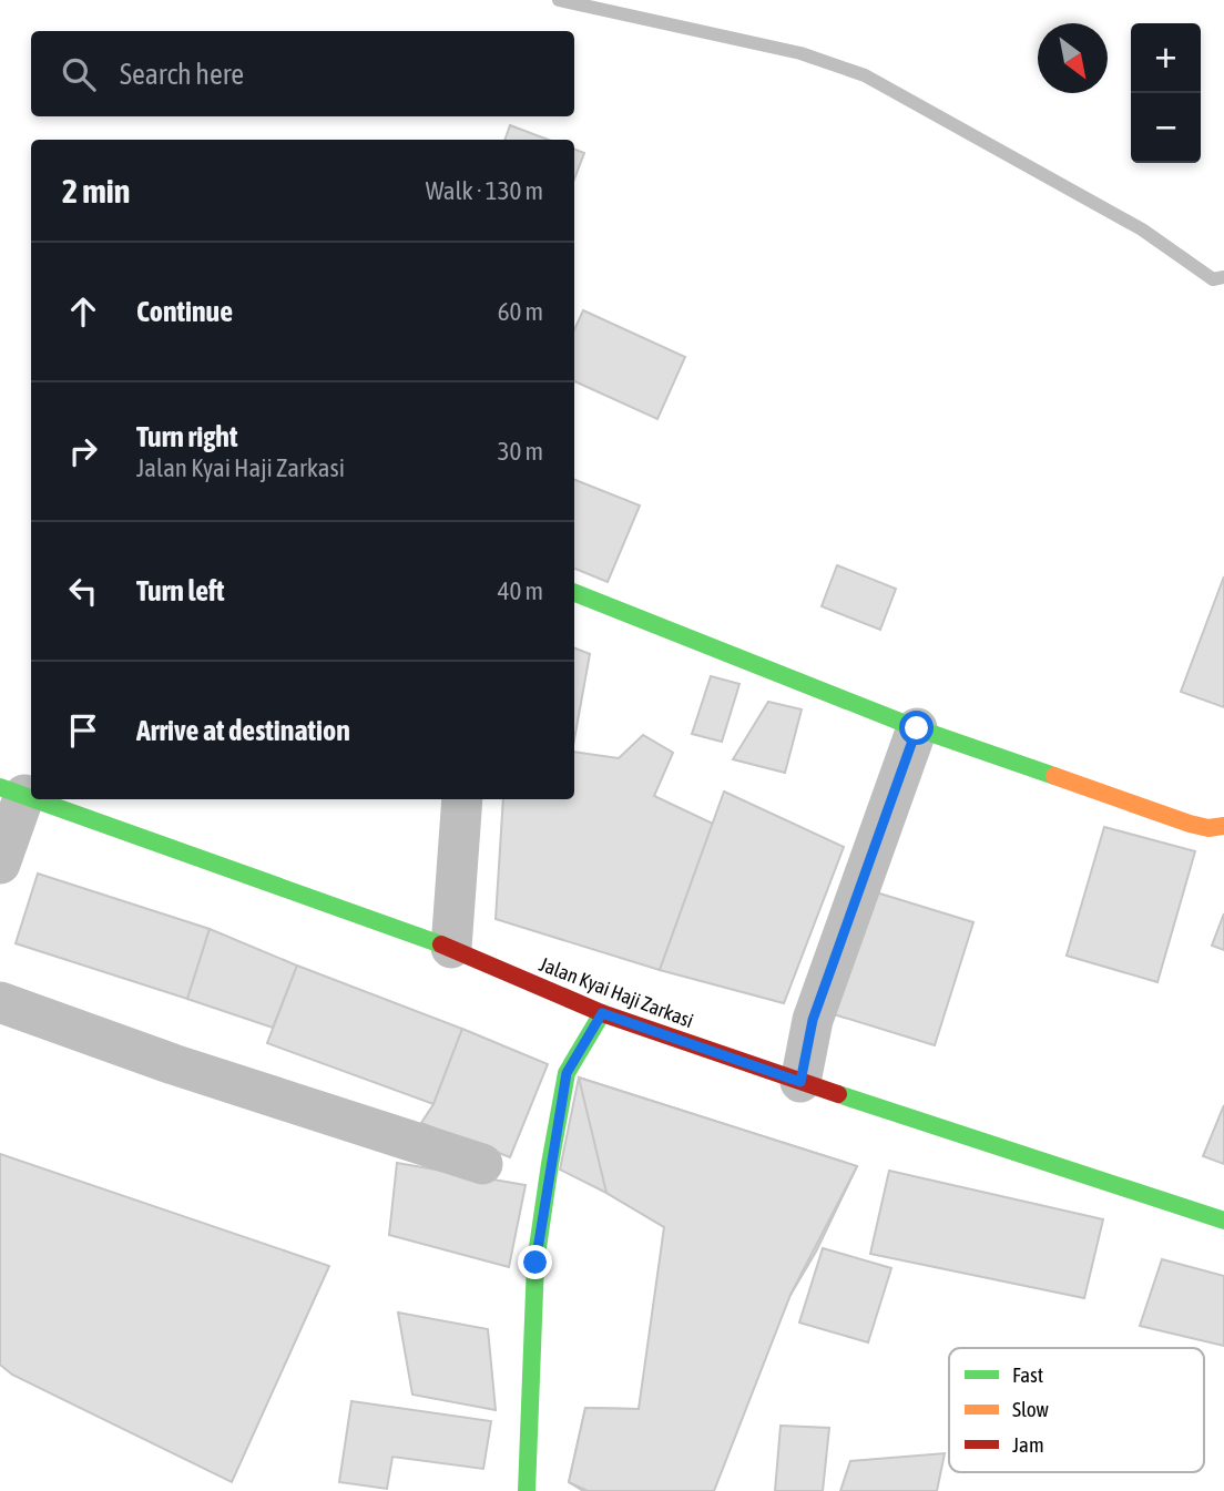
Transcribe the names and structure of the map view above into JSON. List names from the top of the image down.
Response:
{
  "streets": {
    "main road": ["Jalan Kyai Haji Zarkasi"]
  },
  "legend": ["Fast", "Slow", "Jam"],
  "north": "bottom right",
  "page": {
    "map_buttons": ["+", "−"],
    "search": "Search here",
    "heading": ["2 min", "Walk · 130 m"],
    "list": [
      ["Continue", "60 m"],
      ["Turn right", "Jalan Kyai Haji Zarkasi", "30 m"],
      ["Turn left", "40 m"],
      "Arrive at destination"
    ]
  }
}
